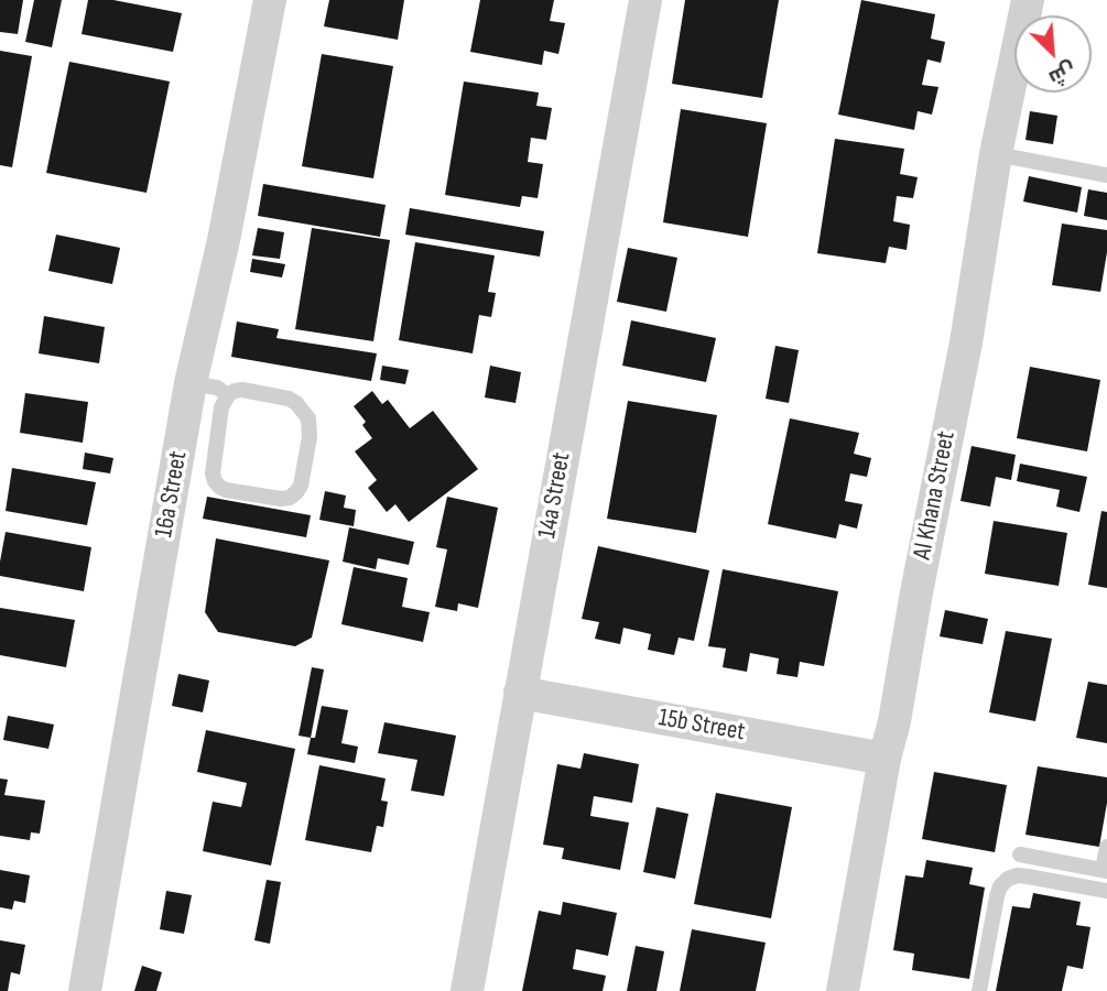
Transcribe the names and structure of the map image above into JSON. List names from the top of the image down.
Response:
{
  "streets": {
    "street": [
      "16a Street",
      "14a Street",
      "Al Khana Street",
      "15b Street"
    ]
  },
  "crossings": [
    ["14a Street", "15b Street"],
    ["Al Khana Street", "15b Street"]
  ],
  "north": "bottom right"
}
